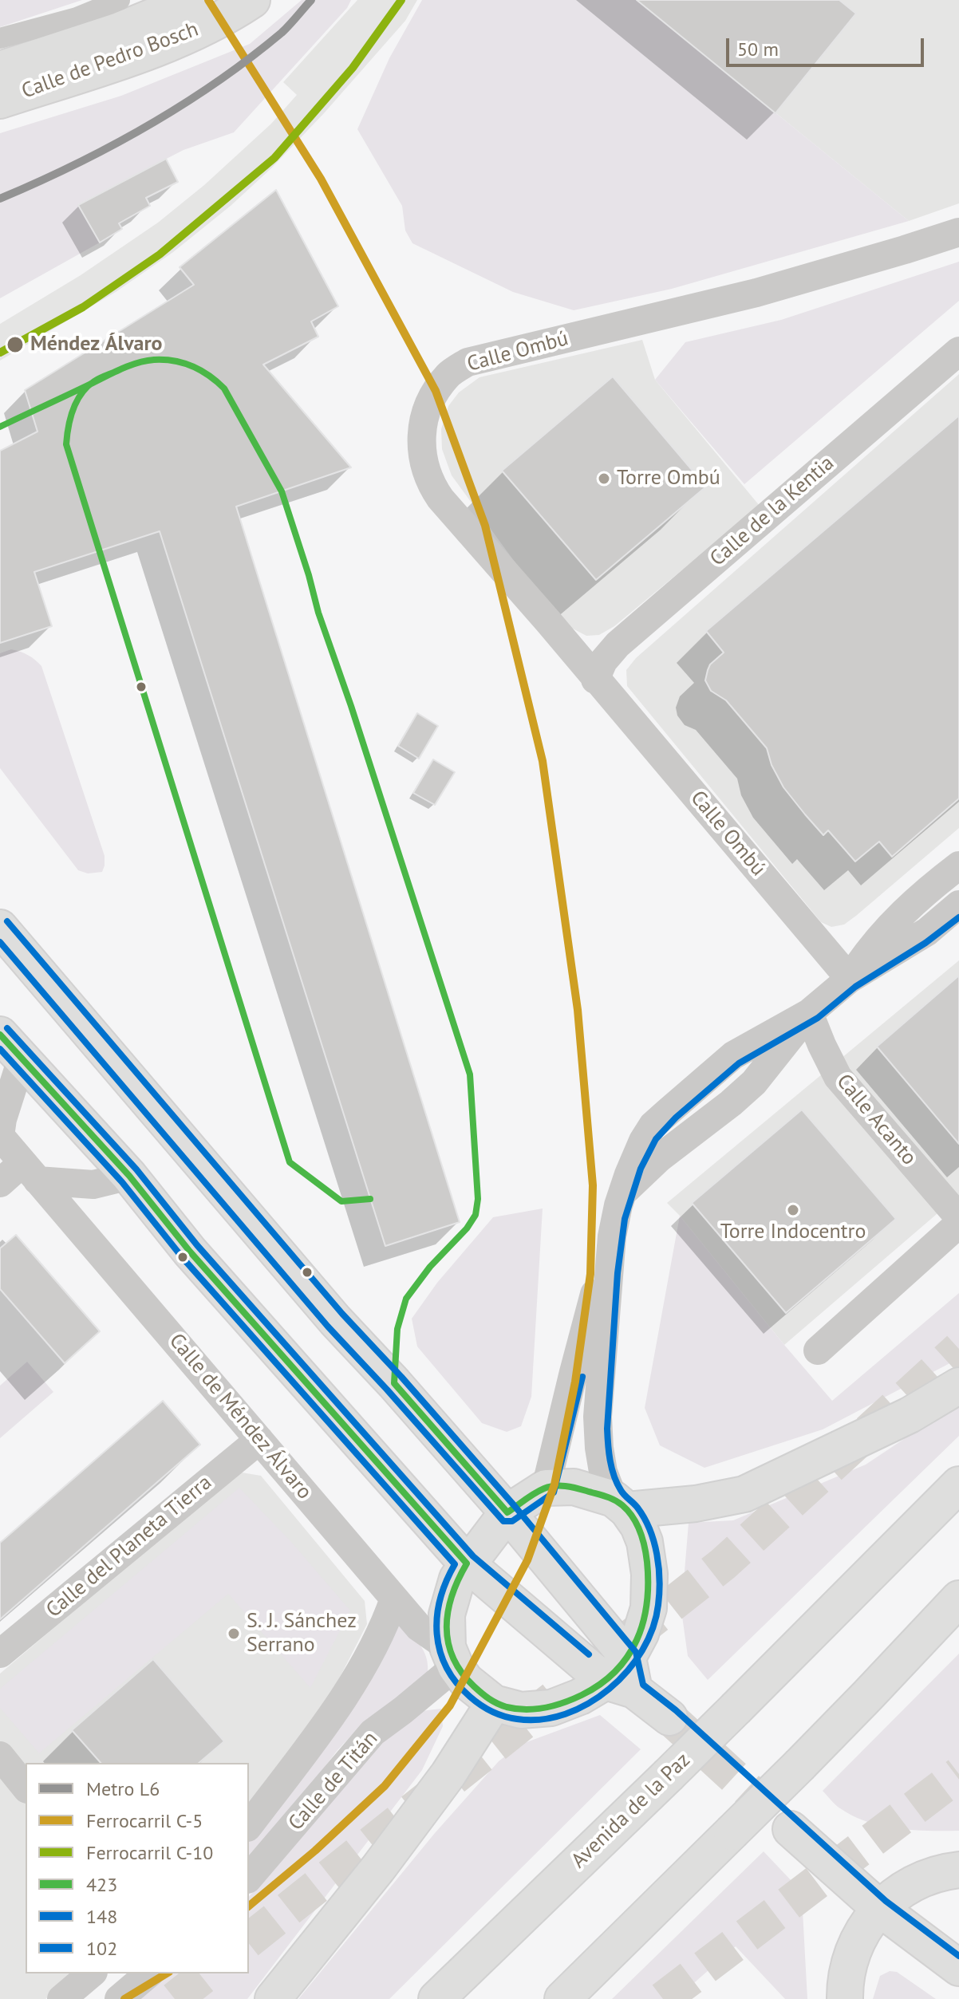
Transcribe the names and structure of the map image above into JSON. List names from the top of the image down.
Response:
{
  "streets": {
    "main road": ["Calle de Pedro Bosch", "Calle de Méndez Álvaro", "Avenida de la Paz"],
    "street": [
      "Calle Ombú",
      "Calle de la Kentia",
      "Calle Acanto",
      "Calle del Planeta Tierra",
      "Calle de Titán"
    ]
  },
  "crossings": [
    ["Calle Ombú", "Calle de la Kentia"],
    ["Calle de Méndez Álvaro", "Calle del Planeta Tierra"],
    ["Calle de Méndez Álvaro", "Calle de Titán"]
  ],
  "places": [
    "Méndez Álvaro",
    "Torre Ombú",
    "Torre Indocentro",
    "S. J. Sánchez Serrano"
  ],
  "lines": [
    "metro line L6",
    "rail line C-5",
    "rail line C-10",
    "transit line 423",
    "transit line 148",
    "transit line 102"
  ],
  "legend": [
    "Metro L6",
    "Ferrocarril C-5",
    "Ferrocarril C-10",
    "423",
    "148",
    "102"
  ],
  "scale_bar": "50 m"
}
